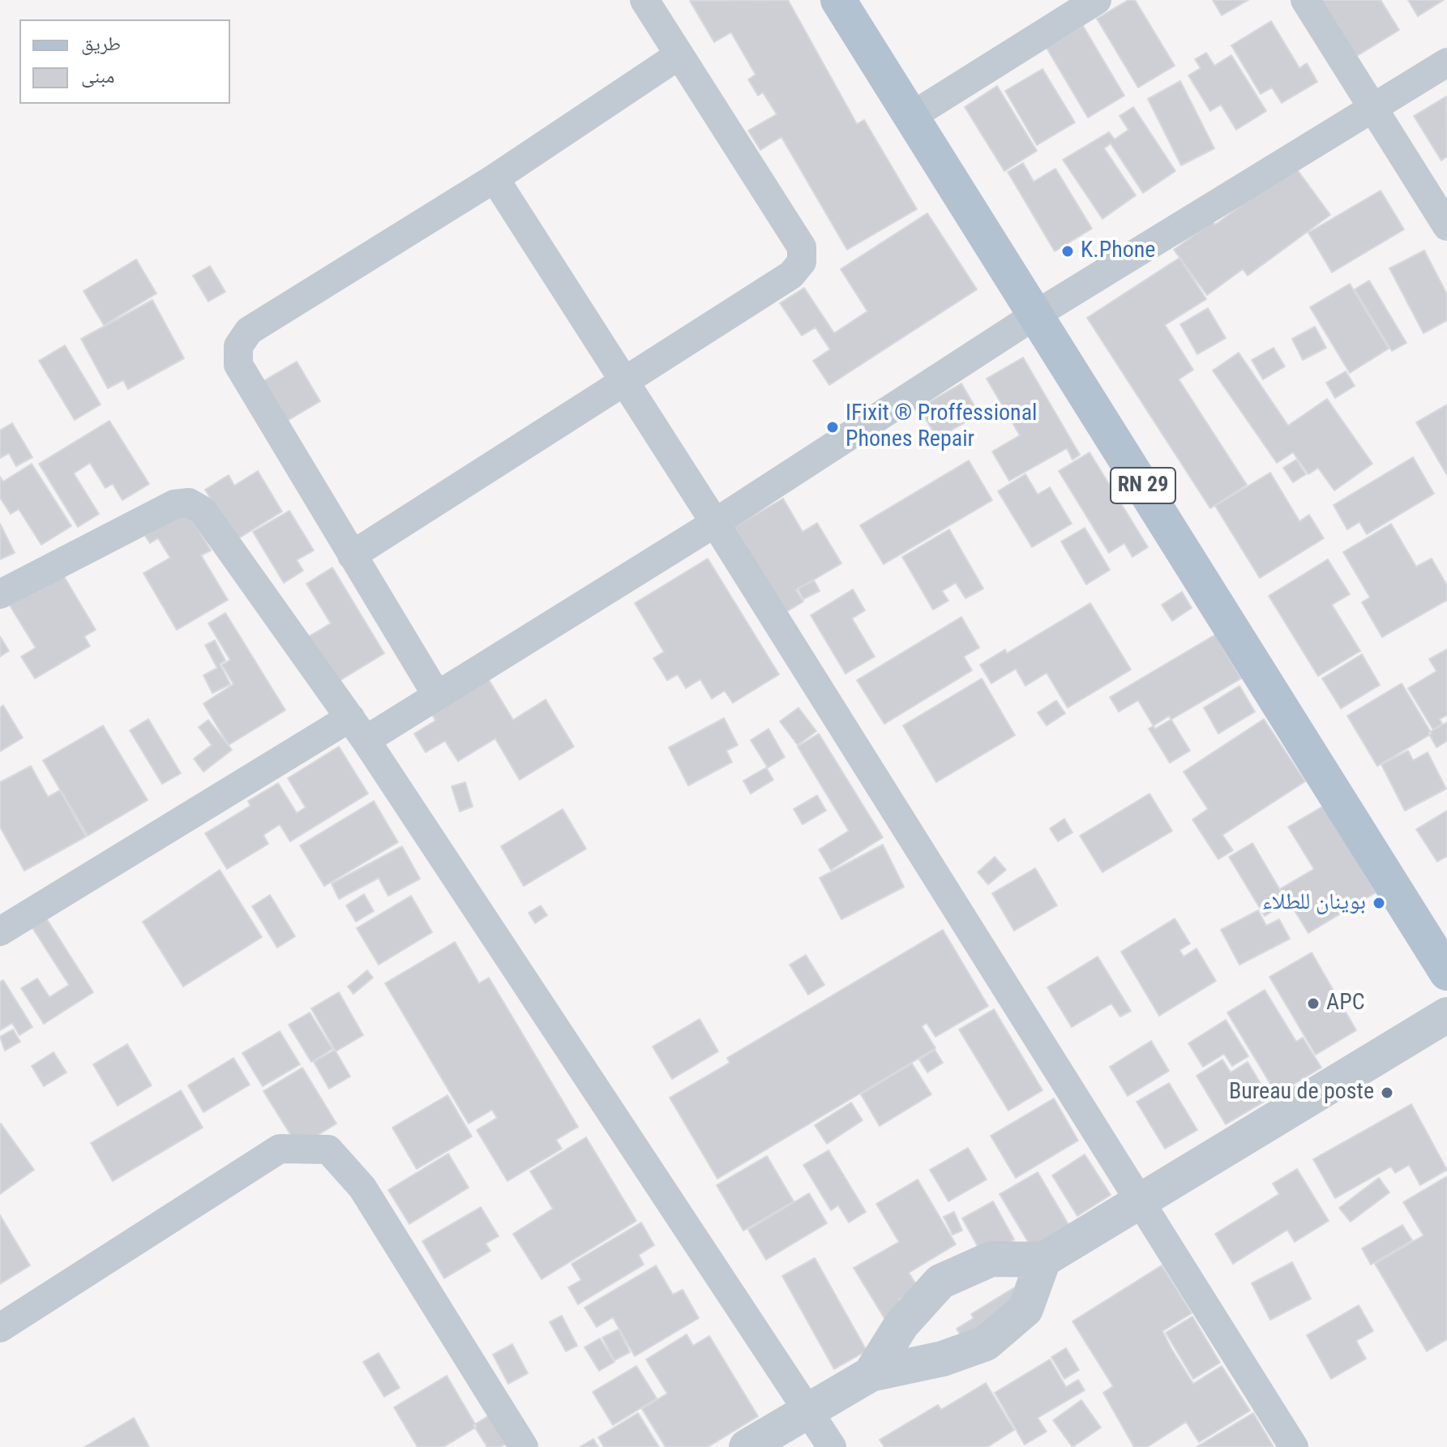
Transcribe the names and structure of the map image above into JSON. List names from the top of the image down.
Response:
{
  "streets": {
    "main road": ["RN 29"]
  },
  "places": [
    "K.Phone",
    "IFixit ® Proffessional Phones Repair",
    "بوينان للطلاء",
    "APC",
    "Bureau de poste"
  ],
  "legend": ["طريق", "مبنى"]
}
